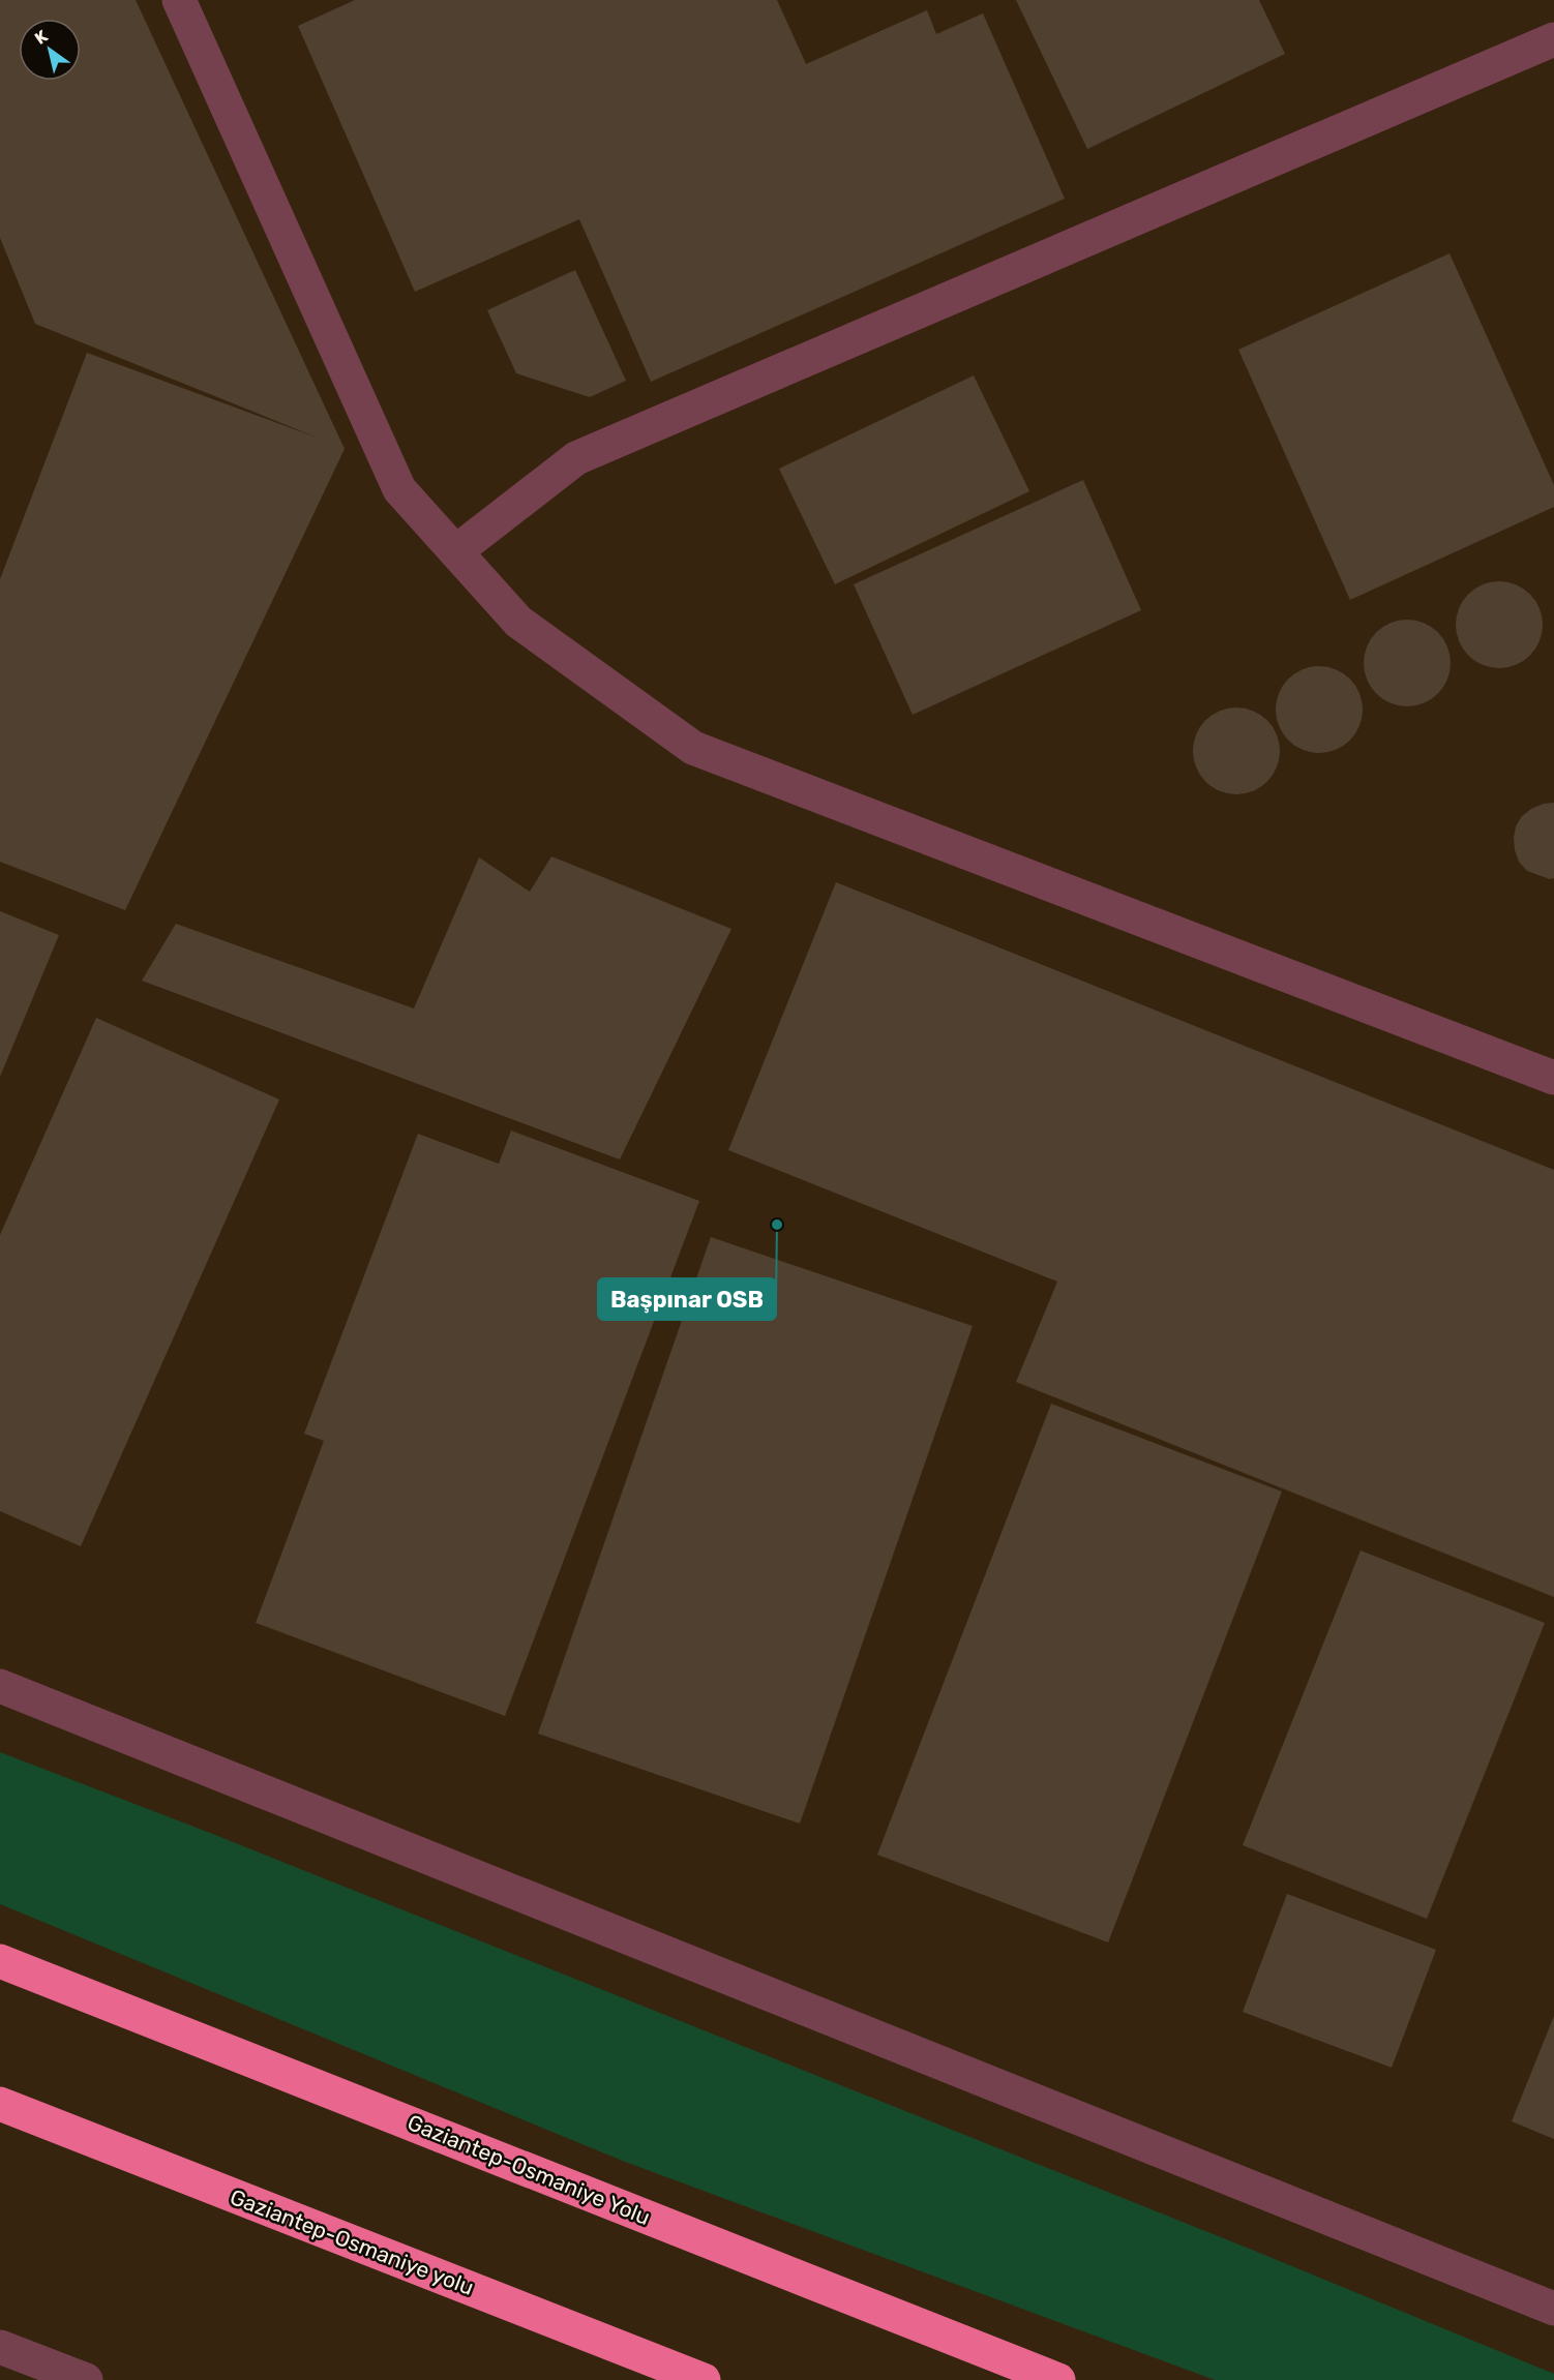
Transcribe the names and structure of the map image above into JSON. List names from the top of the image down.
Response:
{
  "streets": {
    "highway": ["Gaziantep-Osmaniye Yolu", "Gaziantep-Osmaniye yolu"]
  },
  "places": ["Başpınar OSB"],
  "north": "top left"
}
